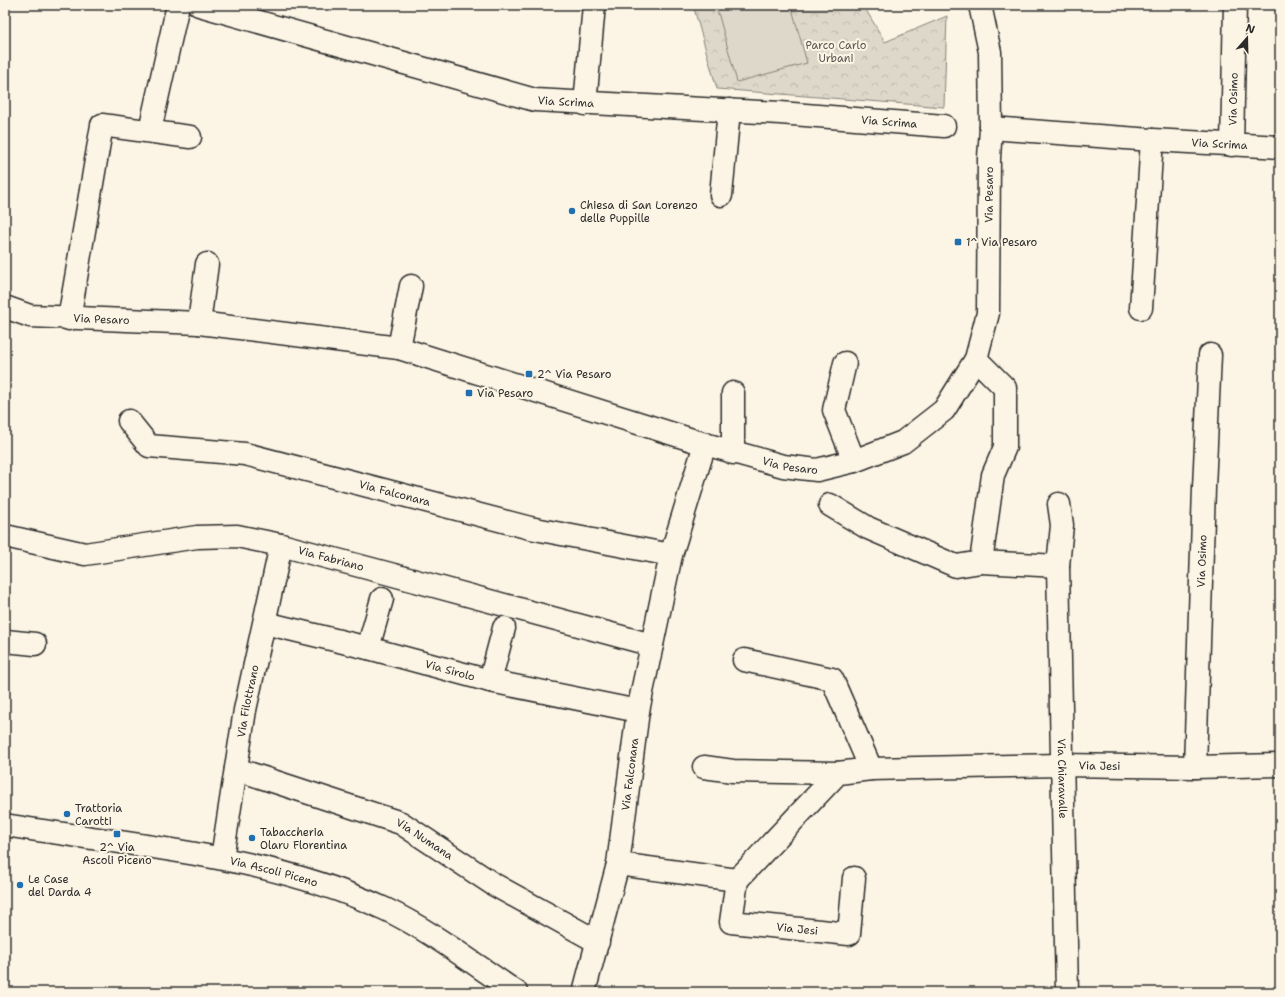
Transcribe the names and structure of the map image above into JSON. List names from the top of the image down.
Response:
{
  "streets": {
    "street": [
      "Via Osimo",
      "Via Scrima",
      "Via Pesaro",
      "Via Falconara",
      "Via Fabriano",
      "Via Sirolo",
      "Via Filottrano",
      "Via Jesi",
      "Via Chiaravalle",
      "Via Numana",
      "Via Ascoli Piceno"
    ]
  },
  "crossings": [
    ["Via Osimo", "Via Scrima"],
    ["Via Osimo", "Via Jesi"],
    ["Via Scrima", "Via Pesaro"],
    ["Via Pesaro", "Via Falconara"],
    ["Via Falconara", "Via Fabriano"],
    ["Via Falconara", "Via Sirolo"],
    ["Via Falconara", "Via Numana"],
    ["Via Fabriano", "Via Filottrano"],
    ["Via Sirolo", "Via Filottrano"],
    ["Via Filottrano", "Via Numana"],
    ["Via Filottrano", "Via Ascoli Piceno"],
    ["Via Jesi", "Via Chiaravalle"]
  ],
  "parks": ["Parco Carlo Urbani"],
  "places": {
    "other": [
      "Chiesa di San Lorenzo delle Puppille",
      "Trattoria Carotti",
      "Tabaccheria Olaru Florentina",
      "Le Case del Darda 4"
    ],
    "transit": [
      "1^ Via Pesaro",
      "2^ Via Pesaro",
      "Via Pesaro",
      "2^ Via Ascoli Piceno"
    ]
  },
  "north": "top"
}
